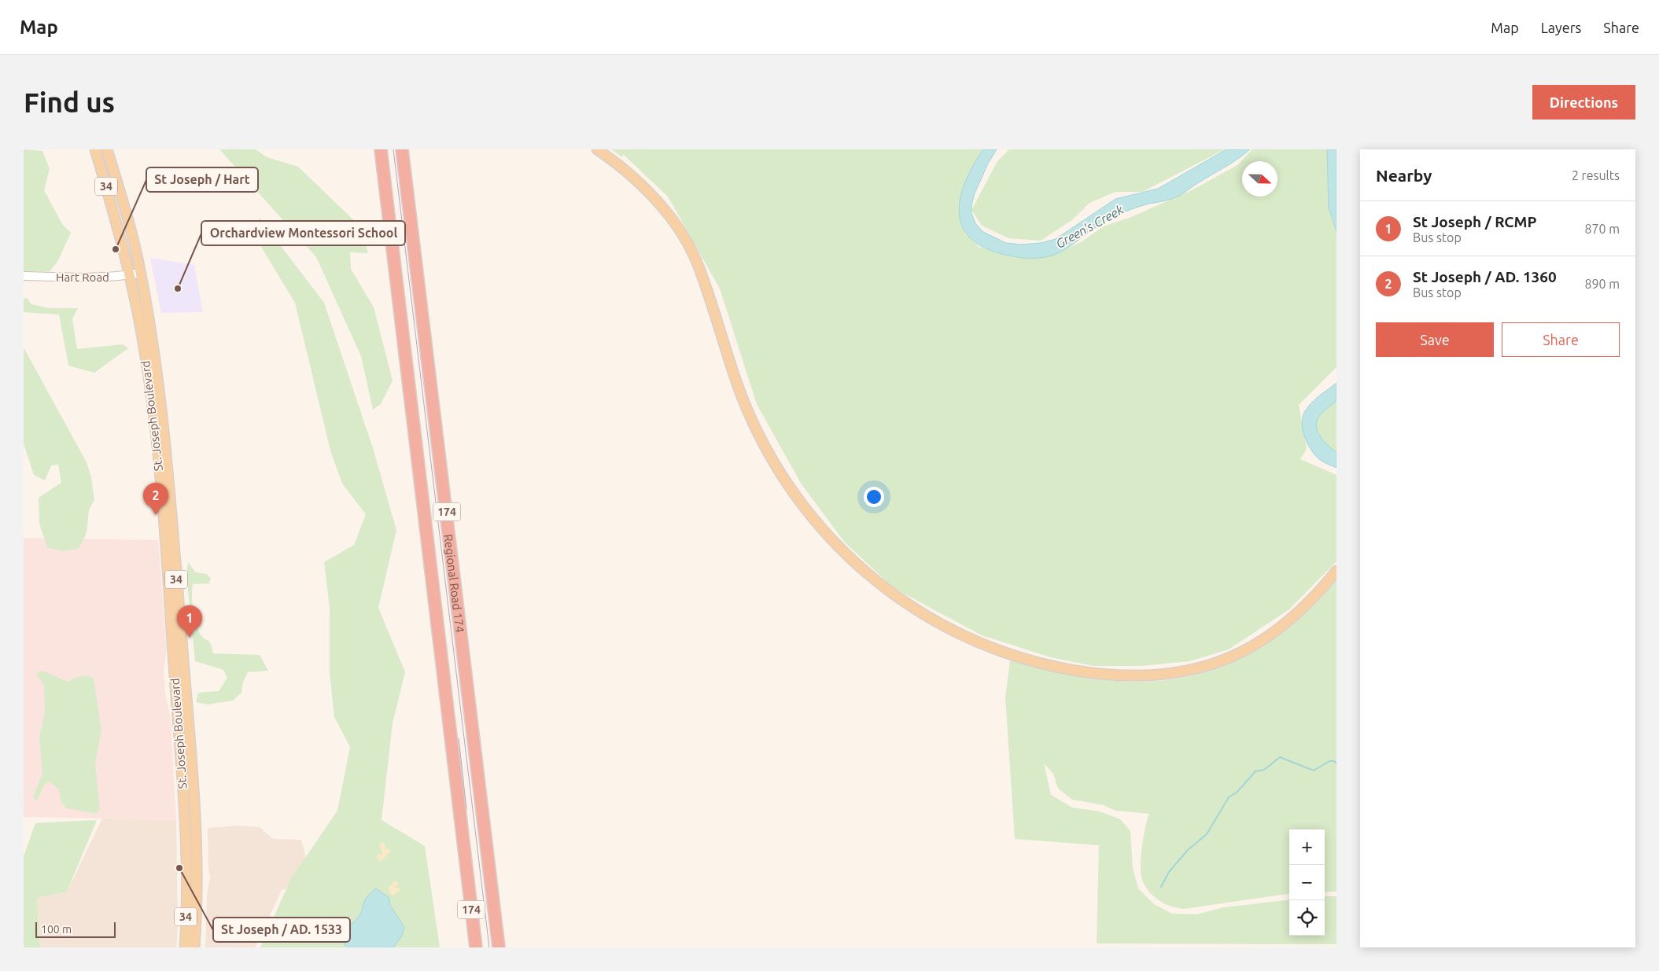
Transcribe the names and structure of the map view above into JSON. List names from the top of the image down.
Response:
{
  "streets": {
    "highway": ["174", "Regional Road 174"],
    "main road": ["34", "St. Joseph Boulevard"],
    "street": ["Hart Road"]
  },
  "crossings": [
    ["Hart Road", "St. Joseph Boulevard"]
  ],
  "water": ["Green's Creek"],
  "places": ["St Joseph / Hart", "Orchardview Montessori School", "St Joseph / AD. 1533"],
  "scale_bar": "100 m",
  "north": "right",
  "page": {
    "header": "Map",
    "nav": ["Map", "Layers", "Share"],
    "buttons": [
      "Directions",
      ["Save", "Share"]
    ],
    "title": "Find us",
    "heading": ["Nearby", "2 results"],
    "list": [
      {
        "mark": "1",
        "name": "St Joseph / RCMP",
        "note": "Bus stop",
        "value": "870 m"
      },
      {
        "mark": "2",
        "name": "St Joseph / AD. 1360",
        "note": "Bus stop",
        "value": "890 m"
      }
    ],
    "pins": ["2", "1"],
    "map_buttons": ["+", "−"],
    "scale": "100 m"
  }
}
